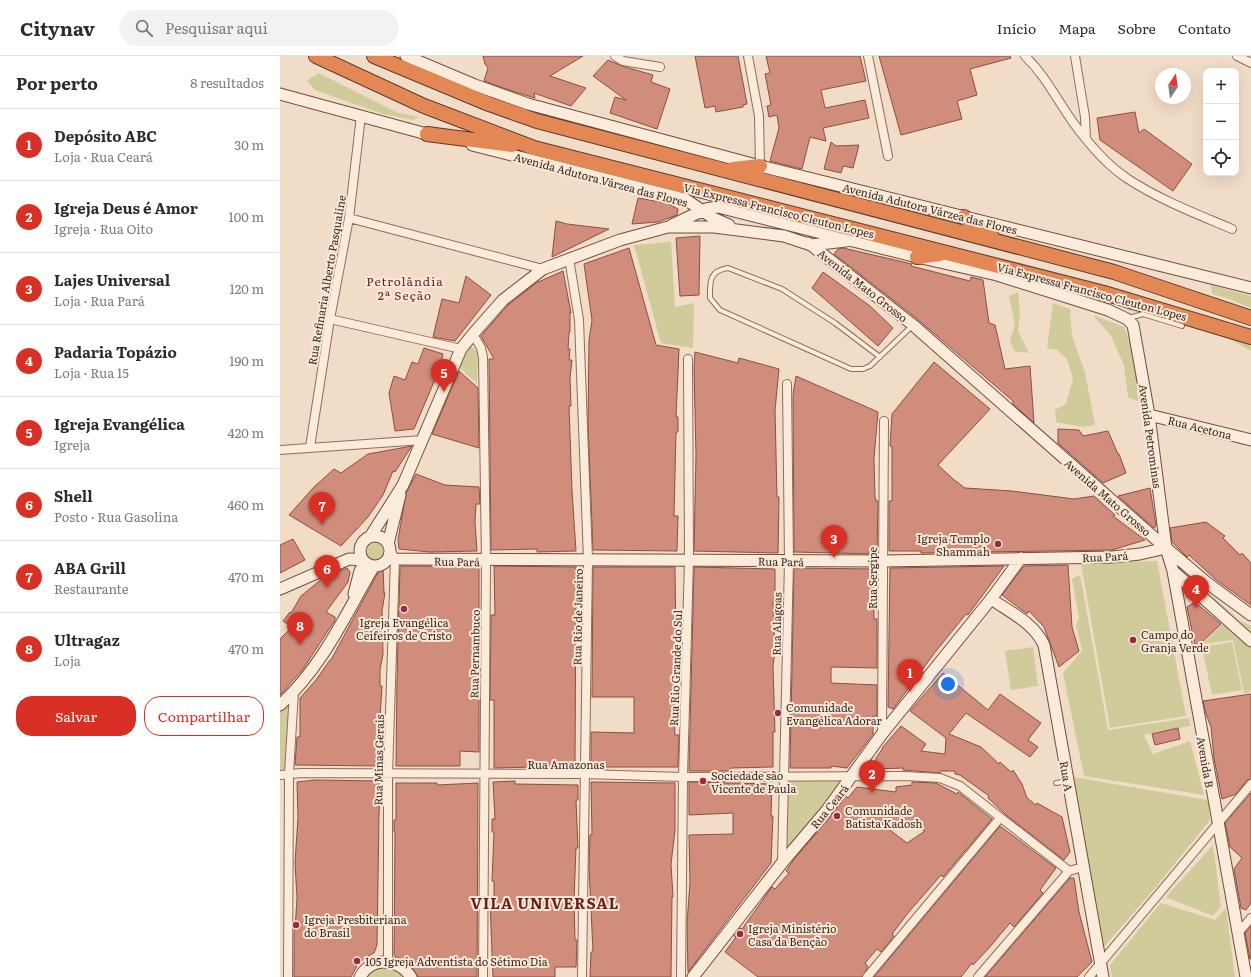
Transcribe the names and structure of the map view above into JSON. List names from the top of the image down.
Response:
{
  "streets": {
    "highway": ["Via Expressa Francisco Cleuton Lopes"],
    "street": [
      "Avenida Adutora Várzea das Flores",
      "Rua Refinaria Alberto Pasqualine",
      "Avenida Mato Grosso",
      "Rua Acetona",
      "Avenida Petrominas",
      "Rua Pará",
      "Rua Sergipe",
      "Rua Rio de Janeiro",
      "Rua Alagoas",
      "Rua Pernambuco",
      "Rua Rio Grande do Sul",
      "Rua Minas Gerais",
      "Avenida B",
      "Rua Amazonas",
      "Rua A",
      "Rua Ceará"
    ]
  },
  "crossings": [
    ["Avenida Adutora Várzea das Flores", "Rua Refinaria Alberto Pasqualine"],
    ["Avenida Adutora Várzea das Flores", "Avenida Petrominas"],
    ["Avenida Mato Grosso", "Avenida Petrominas"],
    ["Avenida Mato Grosso", "Rua Pará"],
    ["Avenida Mato Grosso", "Rua Rio de Janeiro"],
    ["Avenida Mato Grosso", "Rua Pernambuco"],
    ["Avenida Mato Grosso", "Avenida B"],
    ["Rua Acetona", "Avenida Petrominas"],
    ["Avenida Petrominas", "Rua Pará"],
    ["Avenida Petrominas", "Avenida B"],
    ["Rua Pará", "Rua Sergipe"],
    ["Rua Pará", "Rua Rio de Janeiro"],
    ["Rua Pará", "Rua Alagoas"],
    ["Rua Pará", "Rua Pernambuco"],
    ["Rua Pará", "Rua Rio Grande do Sul"],
    ["Rua Pará", "Rua Minas Gerais"],
    ["Rua Pará", "Avenida B"],
    ["Rua Pará", "Rua Ceará"],
    ["Rua Sergipe", "Rua Ceará"],
    ["Rua Rio de Janeiro", "Rua Amazonas"],
    ["Rua Alagoas", "Rua Amazonas"],
    ["Rua Alagoas", "Rua Ceará"],
    ["Rua Pernambuco", "Rua Amazonas"],
    ["Rua Rio Grande do Sul", "Rua Amazonas"],
    ["Rua Minas Gerais", "Rua Amazonas"],
    ["Rua Amazonas", "Rua Ceará"],
    ["Rua A", "Rua Ceará"]
  ],
  "districts": ["Petrolândia 2ª Seção", "VILA UNIVERSAL"],
  "places": [
    "Igreja Templo Shammah",
    "Igreja Evangélica Ceifeiros de Cristo",
    "Campo do Granja Verde",
    "Comunidade Evangélica Adorar",
    "Sociedade são Vicente de Paula",
    "Comunidade Batista Kadosh",
    "Igreja Presbiteriana do Brasil",
    "Igreja Ministério Casa da Benção",
    "105 Igreja Adventista do Sétimo Dia"
  ],
  "north": "top",
  "page": {
    "header": "Citynav",
    "search": "Pesquisar aqui",
    "nav": [
      "Início",
      "Mapa",
      "Sobre",
      "Contato"
    ],
    "heading": ["Por perto", "8 resultados"],
    "map_buttons": ["+", "−"],
    "list": [
      {
        "mark": "1",
        "name": "Depósito ABC",
        "note": "Loja · Rua Ceará",
        "value": "30 m"
      },
      {
        "mark": "2",
        "name": "Igreja Deus é Amor",
        "note": "Igreja · Rua Oito",
        "value": "100 m"
      },
      {
        "mark": "3",
        "name": "Lajes Universal",
        "note": "Loja · Rua Pará",
        "value": "120 m"
      },
      {
        "mark": "4",
        "name": "Padaria Topázio",
        "note": "Loja · Rua 15",
        "value": "190 m"
      },
      {
        "mark": "5",
        "name": "Igreja Evangélica",
        "note": "Igreja",
        "value": "420 m"
      },
      {
        "mark": "6",
        "name": "Shell",
        "note": "Posto · Rua Gasolina",
        "value": "460 m"
      },
      {
        "mark": "7",
        "name": "ABA Grill",
        "note": "Restaurante",
        "value": "470 m"
      },
      {
        "mark": "8",
        "name": "Ultragaz",
        "note": "Loja",
        "value": "470 m"
      }
    ],
    "pins": [
      "5",
      "7",
      "3",
      "6",
      "4",
      "8",
      "1",
      "2"
    ],
    "buttons": ["Salvar", "Compartilhar"]
  }
}
